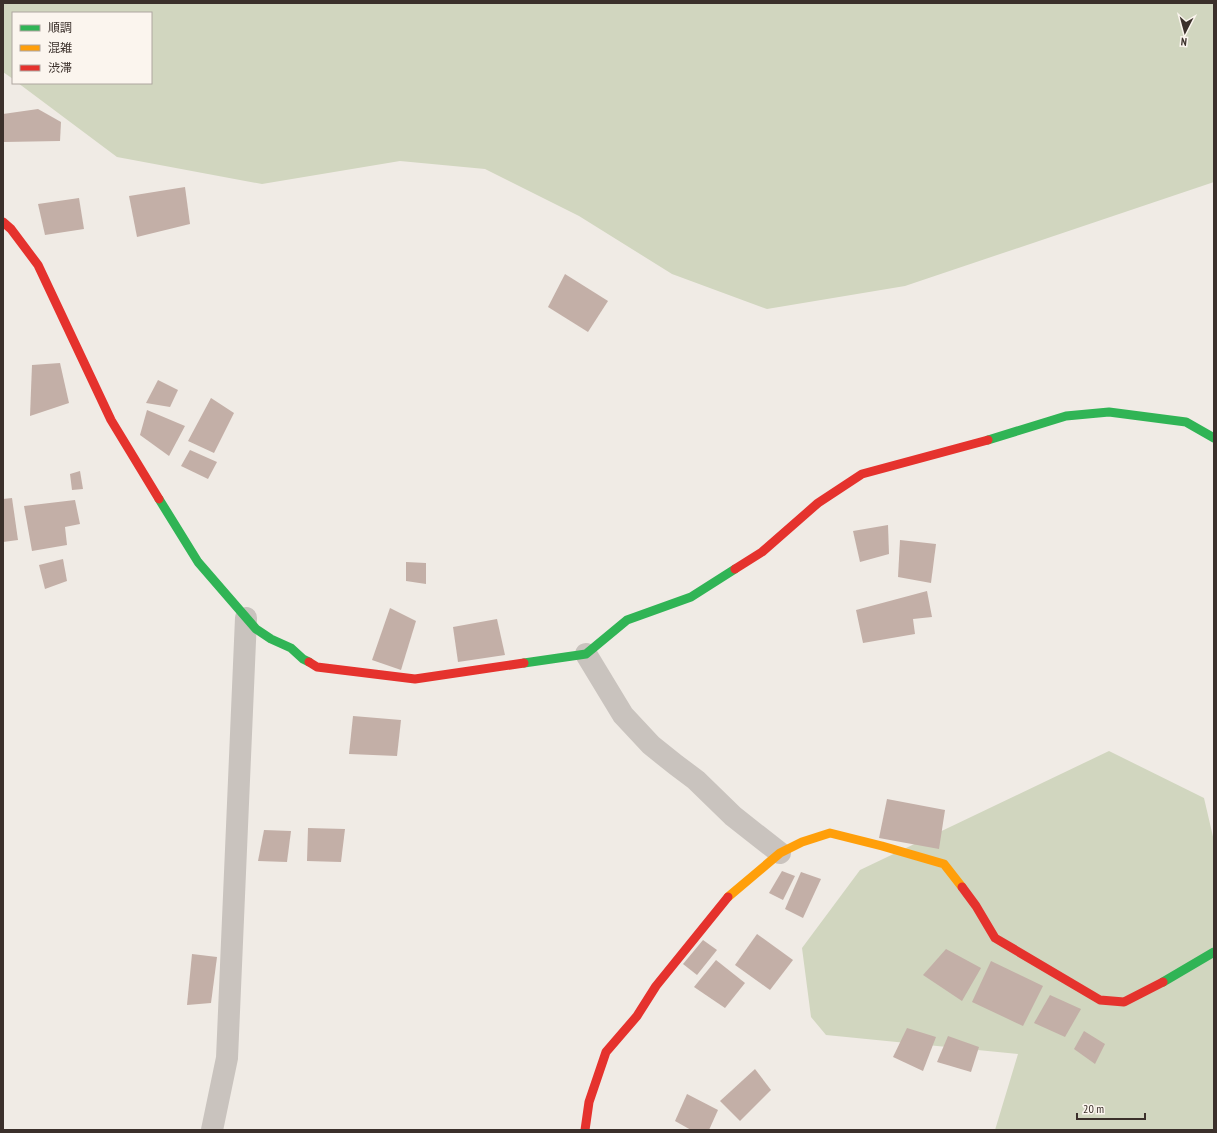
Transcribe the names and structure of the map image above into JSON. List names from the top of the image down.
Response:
{
  "legend": ["順調", "混雑", "渋滞"],
  "scale_bar": "20 m",
  "north": "bottom"
}
